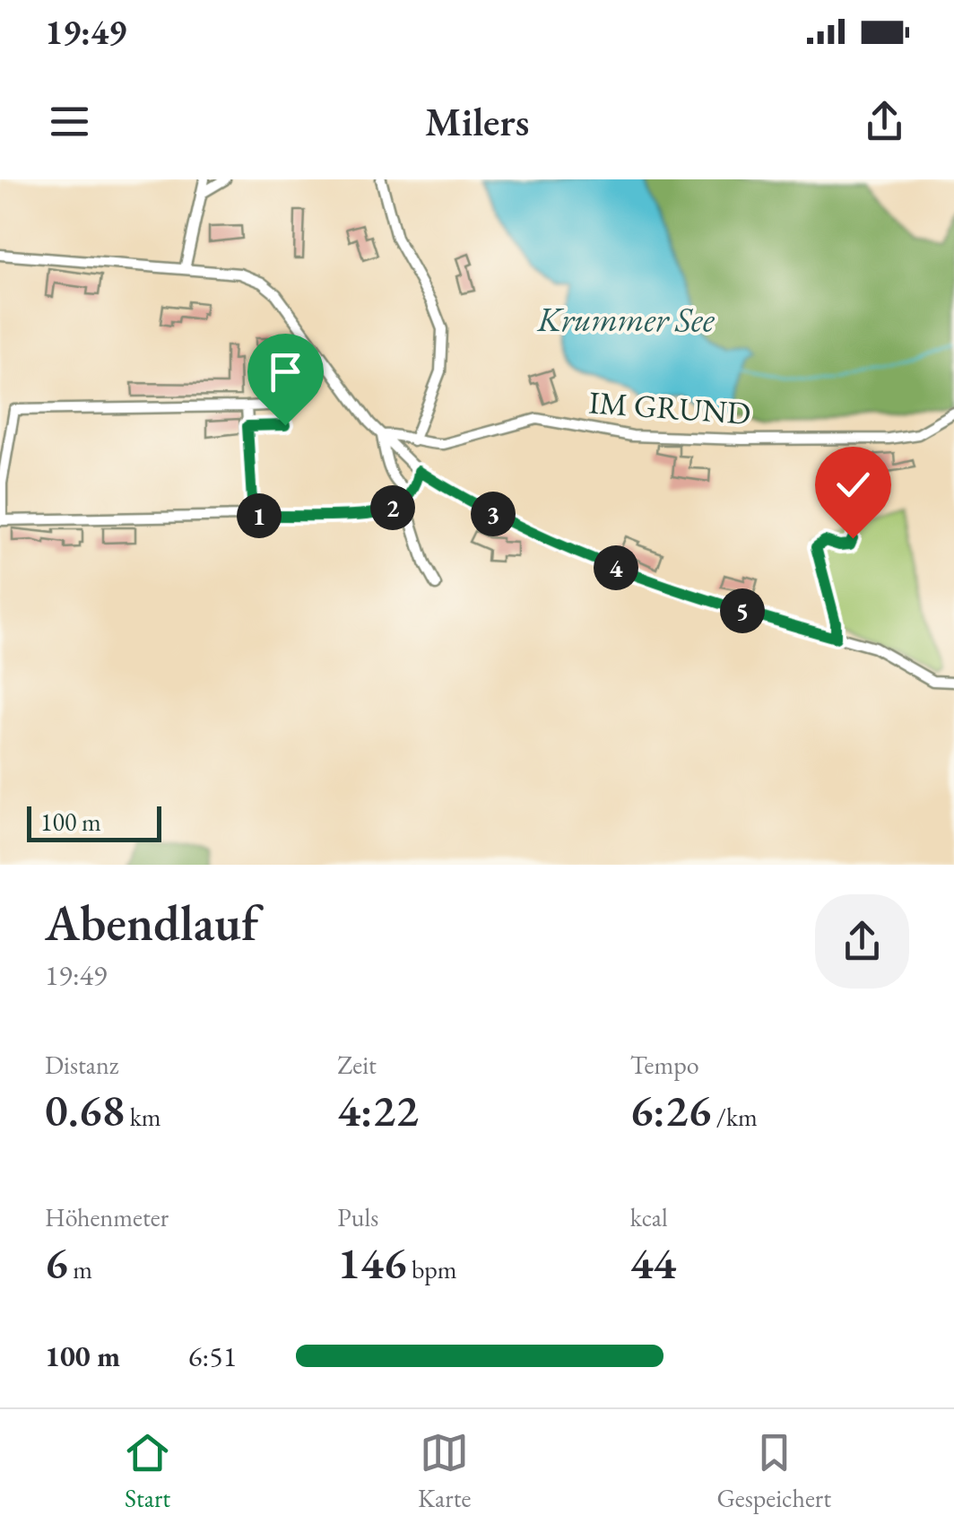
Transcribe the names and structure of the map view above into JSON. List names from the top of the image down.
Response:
{
  "streets": {
    "street": ["IM GRUND"]
  },
  "water": ["Krummer See"],
  "scale_bar": "100 m",
  "page": {
    "status": "19:49",
    "header": "Milers",
    "pins": [
      "2",
      "3",
      "1",
      "4",
      "5"
    ],
    "scale": "100 m",
    "heading": ["Abendlauf", "19:49"],
    "stats": [
      ["Distanz", "0.68 km"],
      ["Zeit", "4:22"],
      ["Tempo", "6:26 /km"],
      ["Höhenmeter", "6 m"],
      ["Puls", "146 bpm"],
      ["kcal", "44"]
    ],
    "list": [
      {
        "name": "100 m",
        "note": "6:51"
      }
    ],
    "tabs": ["Start", "Karte", "Gespeichert"]
  }
}
